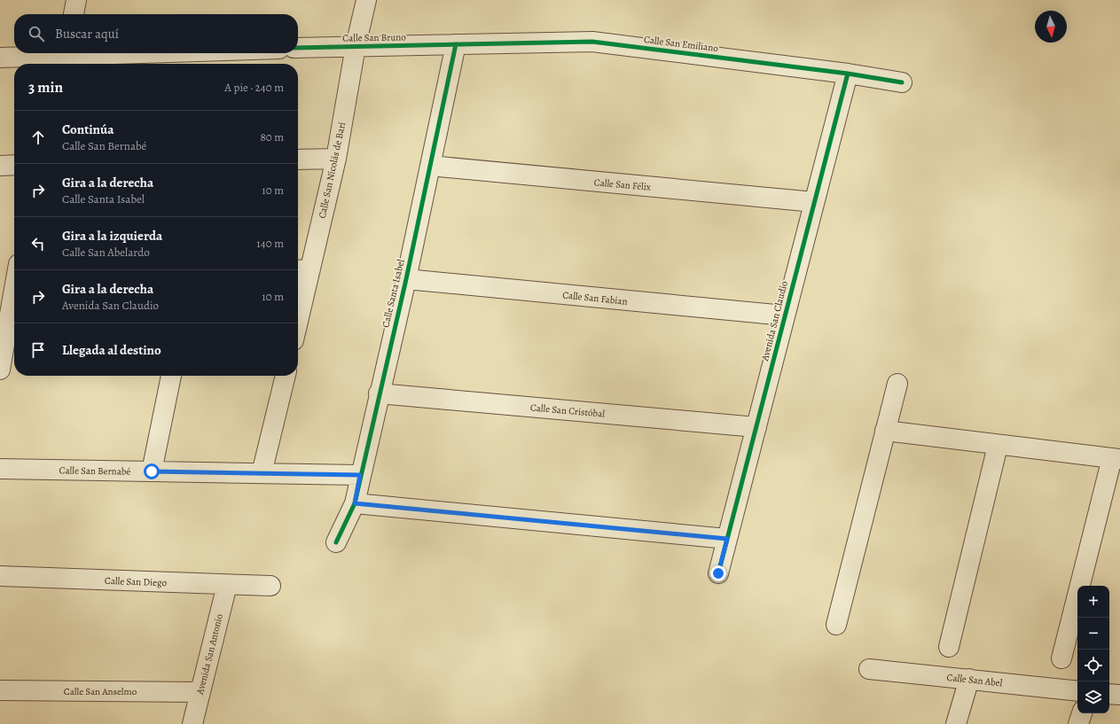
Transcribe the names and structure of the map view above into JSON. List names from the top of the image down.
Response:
{
  "streets": {
    "street": [
      "Calle San Bruno",
      "Calle San Emiliano",
      "Calle San Nicolás de Barí",
      "Calle San Félix",
      "Calle Santa Isabel",
      "Calle San Fabian",
      "Avenida San Claudio",
      "Calle San Cristóbal",
      "Calle San Bernabé",
      "Calle San Diego",
      "Avenida San Antonio",
      "Calle San Abel",
      "Calle San Anselmo"
    ]
  },
  "crossings": [
    ["Calle San Bruno", "Calle San Emiliano"],
    ["Calle San Bruno", "Calle San Nicolás de Barí"],
    ["Calle San Bruno", "Calle Santa Isabel"],
    ["Calle San Emiliano", "Calle Santa Isabel"],
    ["Calle San Emiliano", "Avenida San Claudio"],
    ["Calle San Félix", "Calle Santa Isabel"],
    ["Calle San Félix", "Avenida San Claudio"],
    ["Calle Santa Isabel", "Calle San Fabian"],
    ["Calle Santa Isabel", "Calle San Cristóbal"],
    ["Calle Santa Isabel", "Calle San Bernabé"],
    ["Calle San Fabian", "Avenida San Claudio"],
    ["Avenida San Claudio", "Calle San Cristóbal"],
    ["Calle San Diego", "Avenida San Antonio"],
    ["Avenida San Antonio", "Calle San Anselmo"]
  ],
  "north": "bottom",
  "page": {
    "search": "Buscar aquí",
    "heading": ["3 min", "A pie · 240 m"],
    "list": [
      ["Continúa", "Calle San Bernabé", "80 m"],
      ["Gira a la derecha", "Calle Santa Isabel", "10 m"],
      ["Gira a la izquierda", "Calle San Abelardo", "140 m"],
      ["Gira a la derecha", "Avenida San Claudio", "10 m"],
      "Llegada al destino"
    ],
    "map_buttons": ["+", "−"]
  }
}
